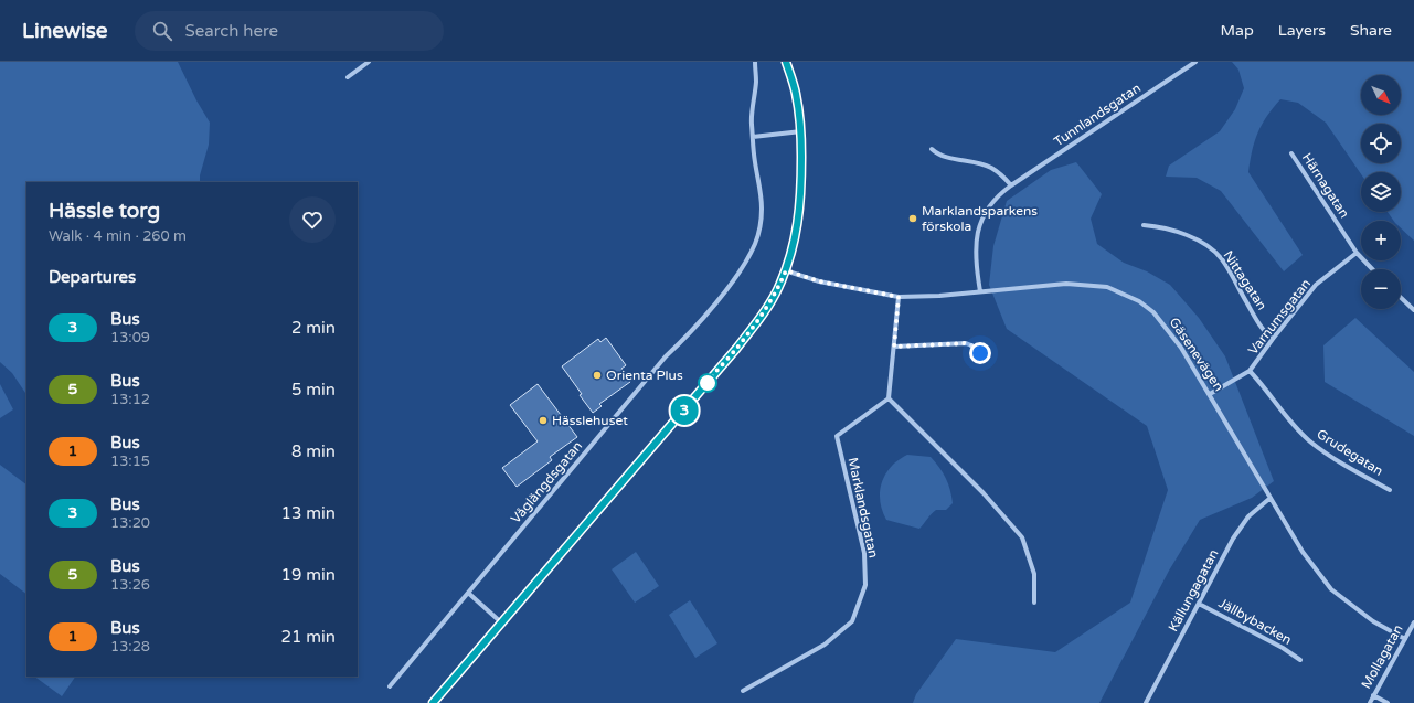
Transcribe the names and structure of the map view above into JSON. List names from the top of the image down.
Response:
{
  "streets": {
    "street": [
      "Tunnlandsgatan",
      "Härnagatan",
      "Nittagatan",
      "Varnumsgatan",
      "Gäsenevägen",
      "Grudegatan",
      "Våglängdsgatan",
      "Marklandsgatan",
      "Källungagatan",
      "Jällbybacken",
      "Mollagatan"
    ]
  },
  "crossings": [
    ["Tunnlandsgatan", "Gäsenevägen"],
    ["Härnagatan", "Varnumsgatan"],
    ["Nittagatan", "Varnumsgatan"],
    ["Varnumsgatan", "Gäsenevägen"],
    ["Varnumsgatan", "Grudegatan"],
    ["Gäsenevägen", "Källungagatan"],
    ["Gäsenevägen", "Mollagatan"],
    ["Källungagatan", "Jällbybacken"]
  ],
  "places": ["Marklandsparkens förskola", "Orienta Plus", "Hässlehuset"],
  "lines": ["bus line 3"],
  "north": "bottom right",
  "page": {
    "header": "Linewise",
    "search": "Search here",
    "nav": ["Map", "Layers", "Share"],
    "on_map": "3",
    "map_buttons": ["+", "−"],
    "heading": [
      ["Hässle torg", "Walk · 4 min · 260 m"],
      "Departures"
    ],
    "list": [
      {
        "mark": "3",
        "name": "Bus",
        "note": "13:09",
        "value": "2 min"
      },
      {
        "mark": "5",
        "name": "Bus",
        "note": "13:12",
        "value": "5 min"
      },
      {
        "mark": "1",
        "name": "Bus",
        "note": "13:15",
        "value": "8 min"
      },
      {
        "mark": "3",
        "name": "Bus",
        "note": "13:20",
        "value": "13 min"
      },
      {
        "mark": "5",
        "name": "Bus",
        "note": "13:26",
        "value": "19 min"
      },
      {
        "mark": "1",
        "name": "Bus",
        "note": "13:28",
        "value": "21 min"
      }
    ]
  }
}
